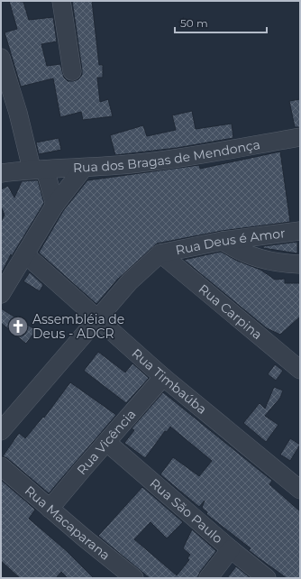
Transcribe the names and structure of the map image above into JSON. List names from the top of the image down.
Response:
{
  "streets": {
    "street": [
      "Rua dos Bragas de Mendonça",
      "Rua Deus é Amor",
      "Rua Carpina",
      "Rua Timbaúba",
      "Rua Vicência",
      "Rua São Paulo",
      "Rua Macaparana"
    ]
  },
  "crossings": [
    ["Rua Deus é Amor", "Rua Carpina"],
    ["Rua Timbaúba", "Rua Vicência"],
    ["Rua Vicência", "Rua São Paulo"],
    ["Rua Vicência", "Rua Macaparana"]
  ],
  "places": {
    "church": ["Assembléia de Deus - ADCR"]
  },
  "scale_bar": "50 m"
}
